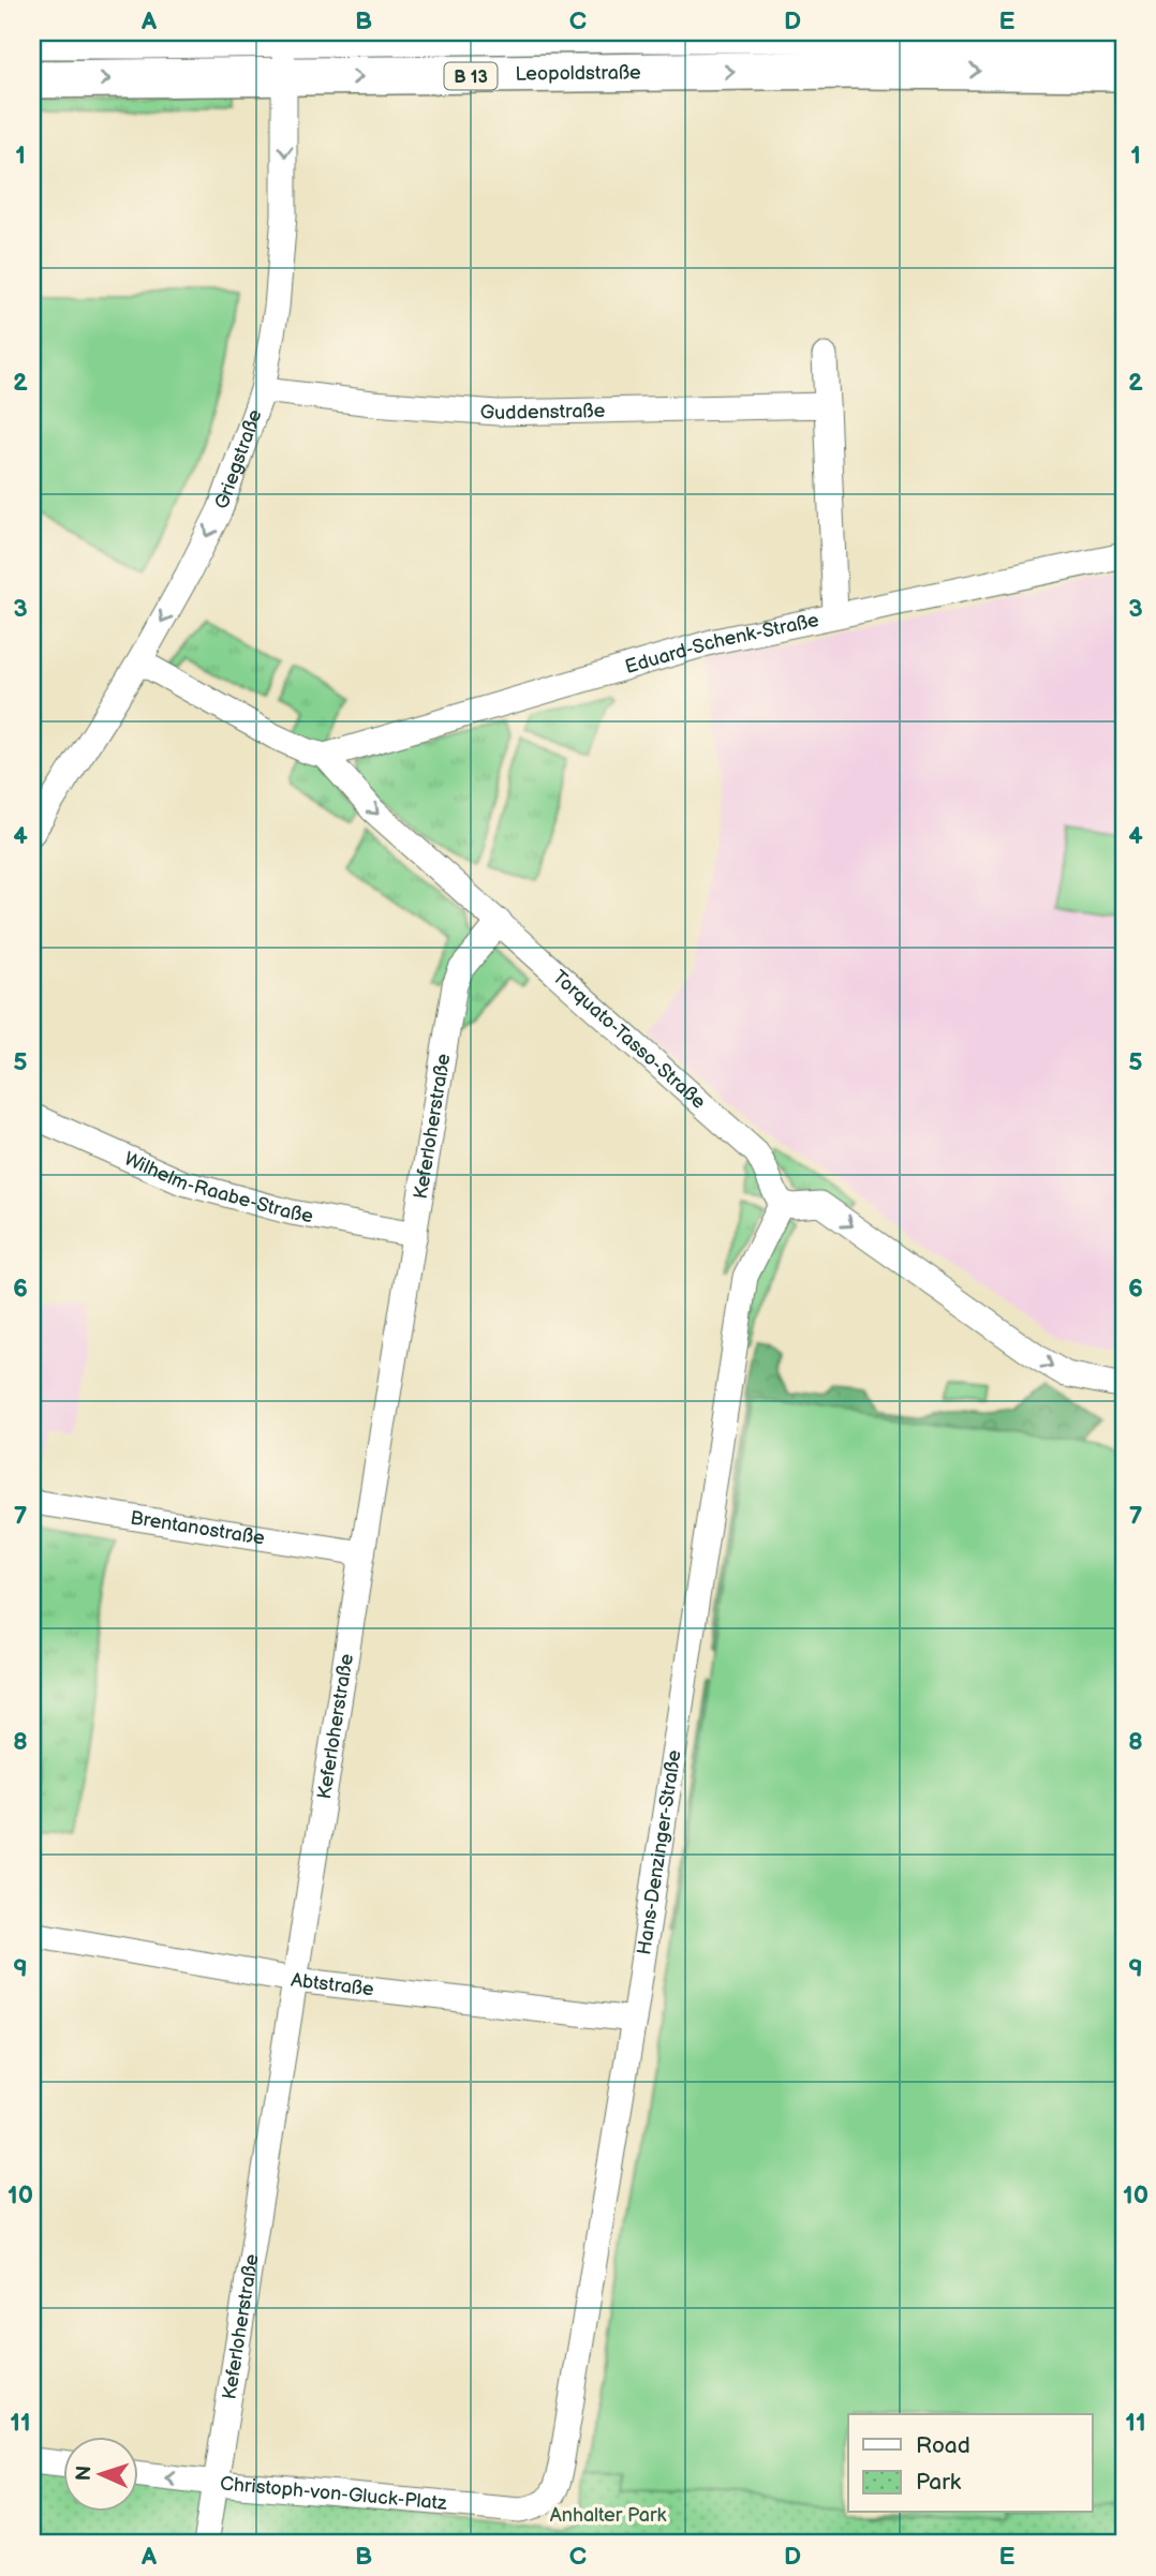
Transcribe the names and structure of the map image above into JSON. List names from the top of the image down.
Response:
{
  "streets": {
    "main road": ["Leopoldstraße", "B 13"],
    "street": [
      "Guddenstraße",
      "Griegstraße",
      "Eduard-Schenk-Straße",
      "Torquato-Tasso-Straße",
      "Keferloherstraße",
      "Wilhelm-Raabe-Straße",
      "Brentanostraße",
      "Hans-Denzinger-Straße",
      "Abtstraße",
      "Christoph-von-Gluck-Platz"
    ]
  },
  "crossings": [
    ["Leopoldstraße", "Griegstraße"],
    ["Guddenstraße", "Griegstraße"],
    ["Griegstraße", "Torquato-Tasso-Straße"],
    ["Eduard-Schenk-Straße", "Torquato-Tasso-Straße"],
    ["Torquato-Tasso-Straße", "Keferloherstraße"],
    ["Torquato-Tasso-Straße", "Hans-Denzinger-Straße"],
    ["Keferloherstraße", "Wilhelm-Raabe-Straße"],
    ["Keferloherstraße", "Brentanostraße"],
    ["Keferloherstraße", "Abtstraße"],
    ["Keferloherstraße", "Christoph-von-Gluck-Platz"],
    ["Hans-Denzinger-Straße", "Abtstraße"],
    ["Hans-Denzinger-Straße", "Christoph-von-Gluck-Platz"]
  ],
  "one_way": ["Griegstraße"],
  "parks": ["Anhalter Park"],
  "legend": ["Road", "Park"],
  "north": "left",
  "grid": {
    "columns": [
      "A",
      "B",
      "C",
      "D",
      "E"
    ],
    "rows": [
      "1",
      "2",
      "3",
      "4",
      "5",
      "6",
      "7",
      "8",
      "9",
      "10",
      "11"
    ]
  }
}
